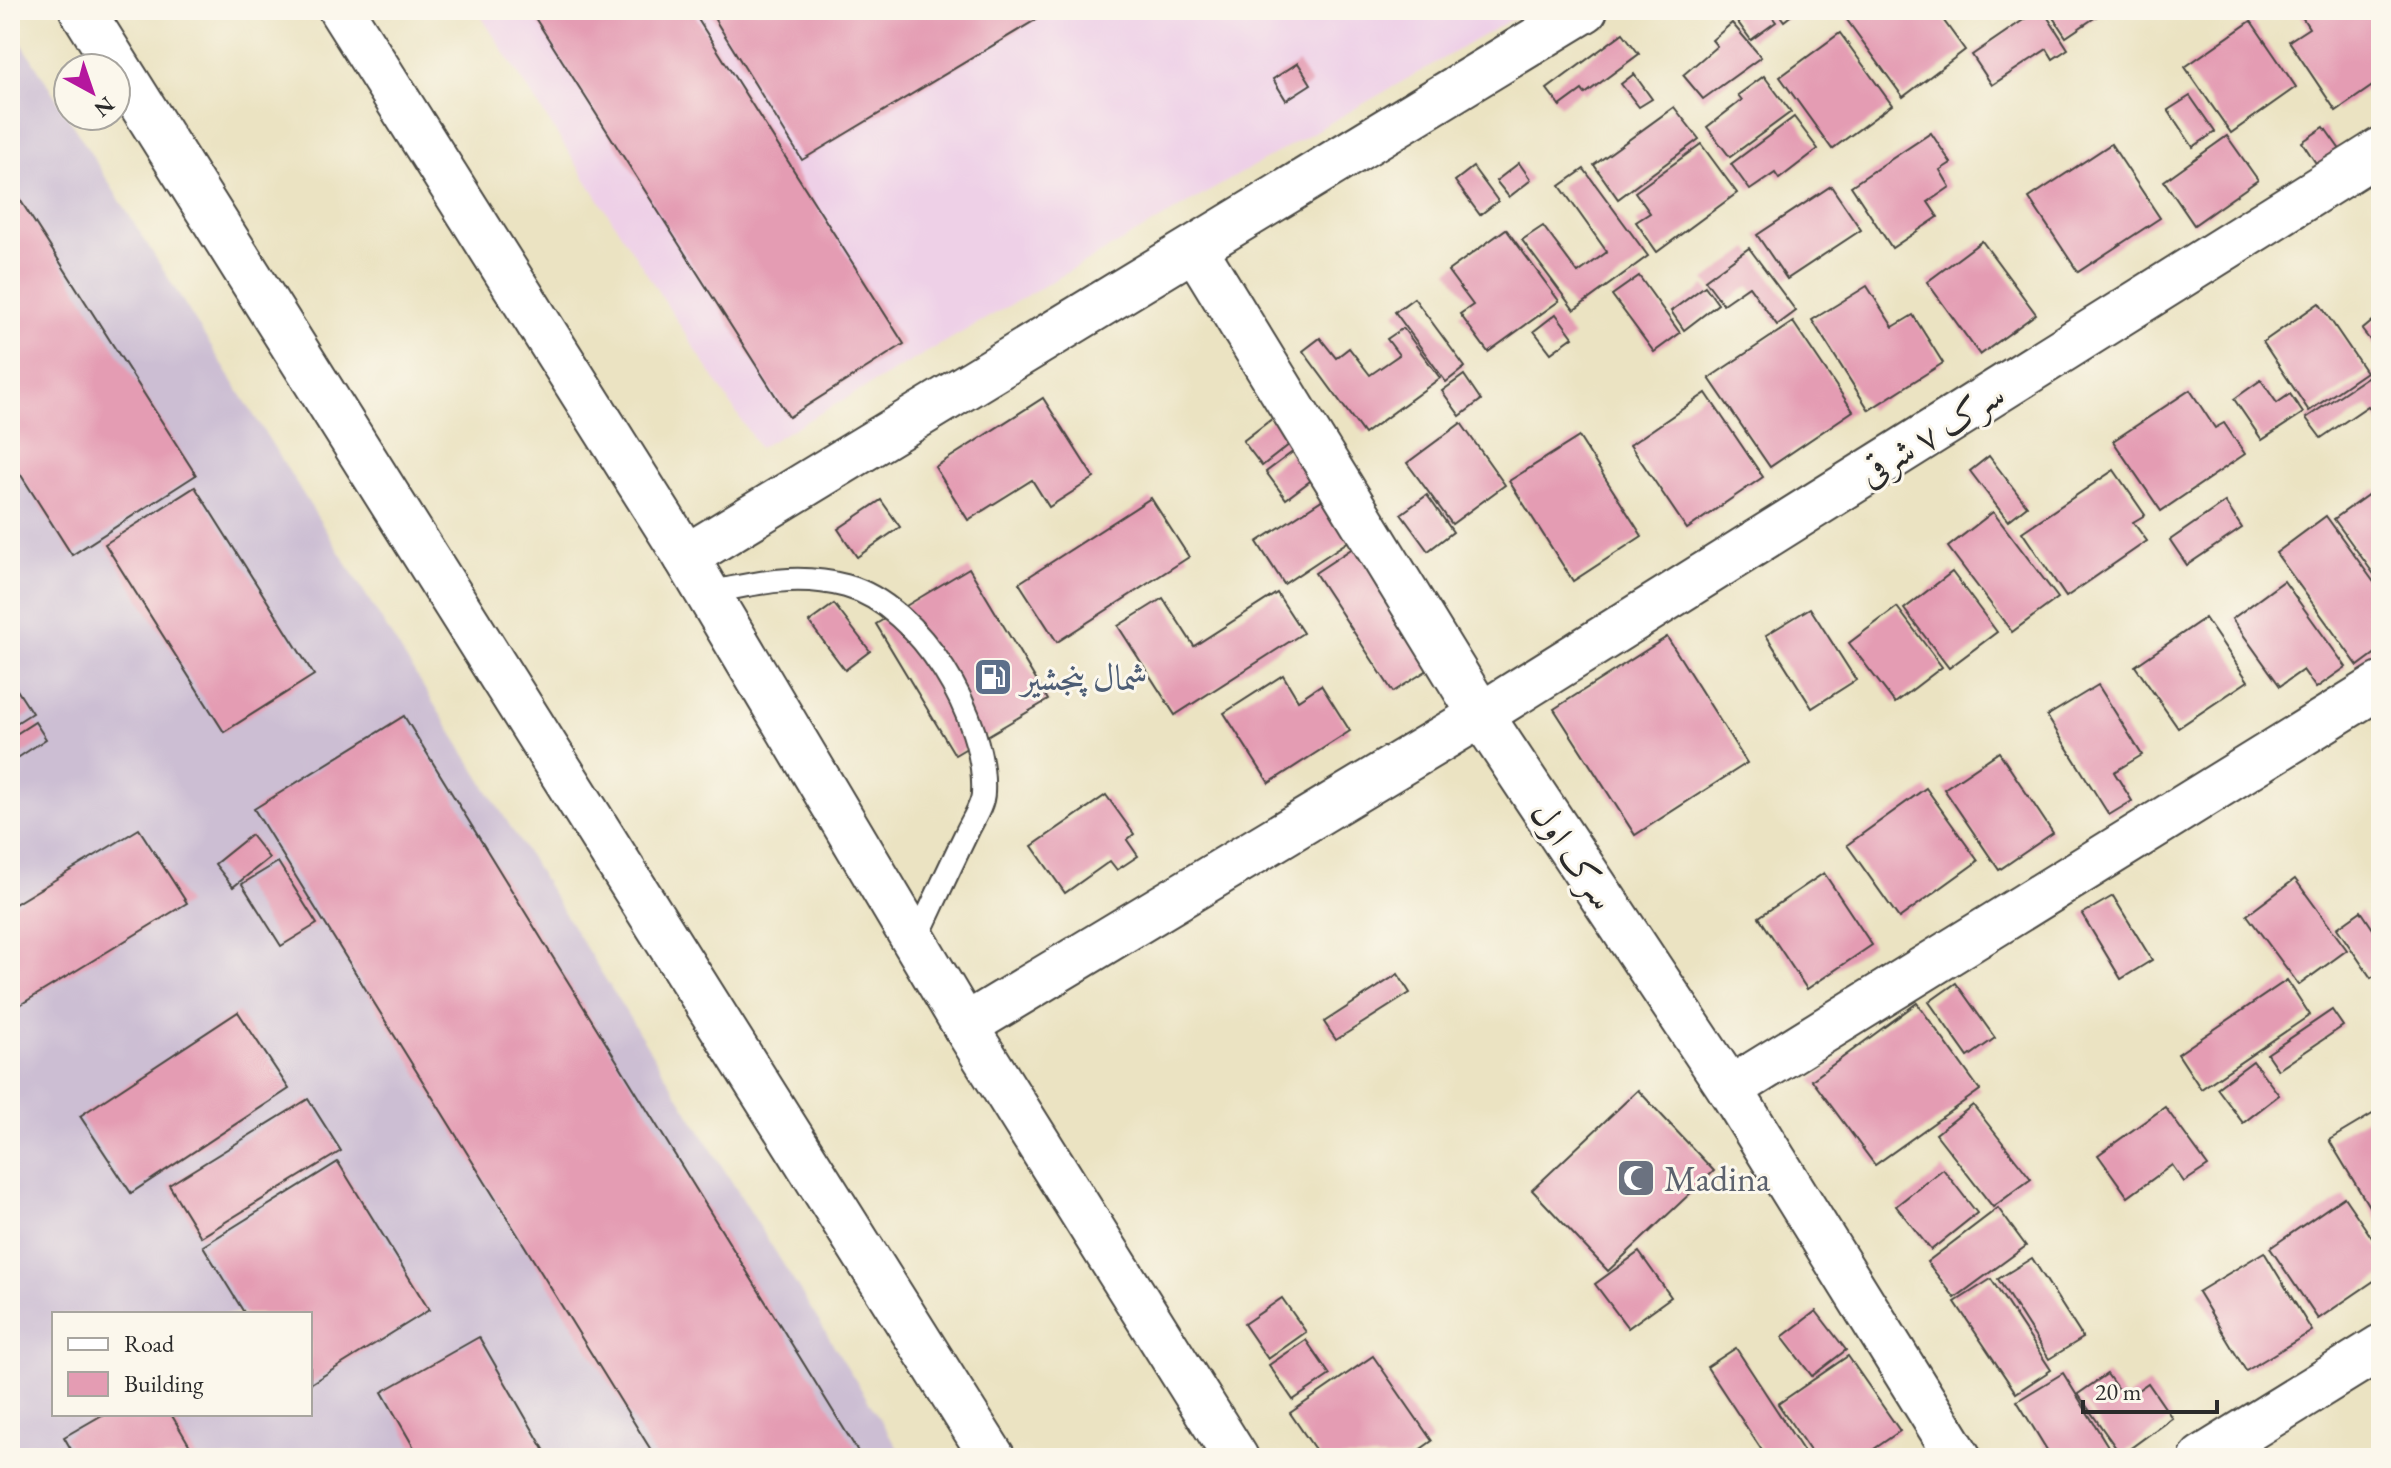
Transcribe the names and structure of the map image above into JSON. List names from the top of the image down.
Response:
{
  "streets": {
    "street": ["سرک ۷ شرقی", "سرک‌ اول"]
  },
  "crossings": [
    ["سرک ۷ شرقی", "سرک‌ اول"]
  ],
  "places": {
    "fuel station": ["شمال پنجشیر"],
    "mosque": ["Madina"]
  },
  "legend": ["Road", "Building"],
  "scale_bar": "20 m",
  "north": "bottom right"
}
